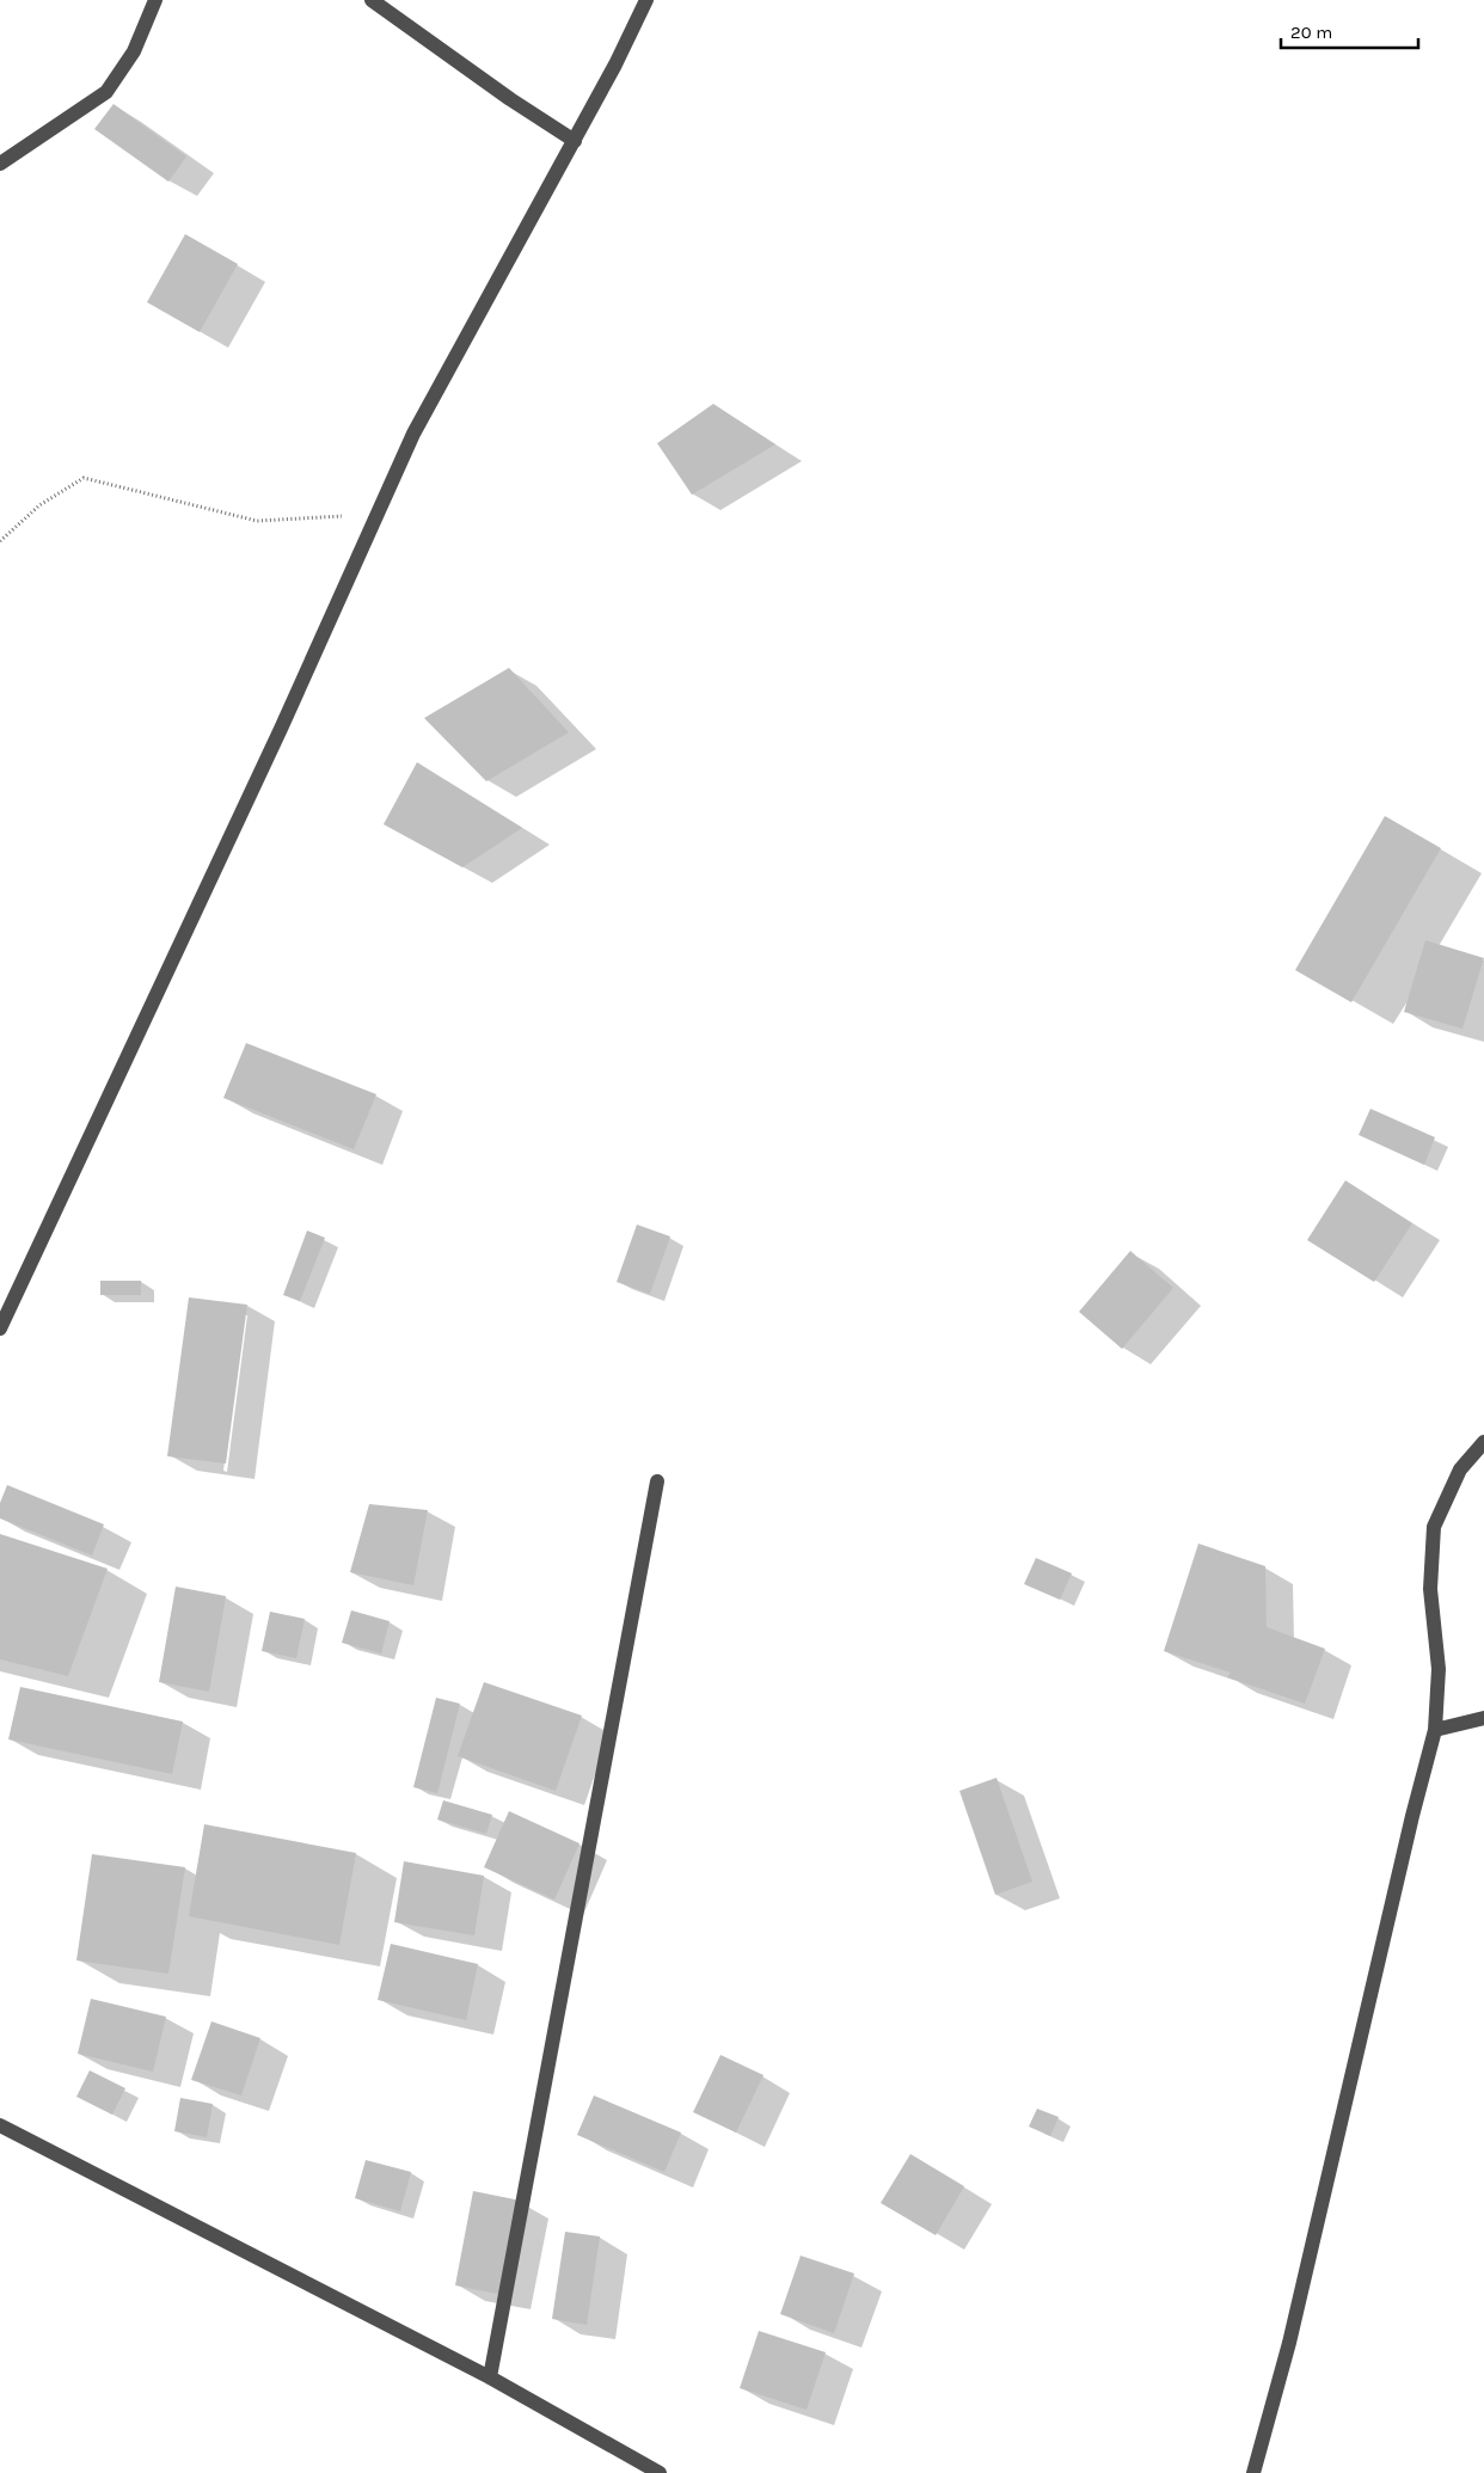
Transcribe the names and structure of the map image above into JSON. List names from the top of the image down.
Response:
{
  "scale_bar": "20 m"
}
